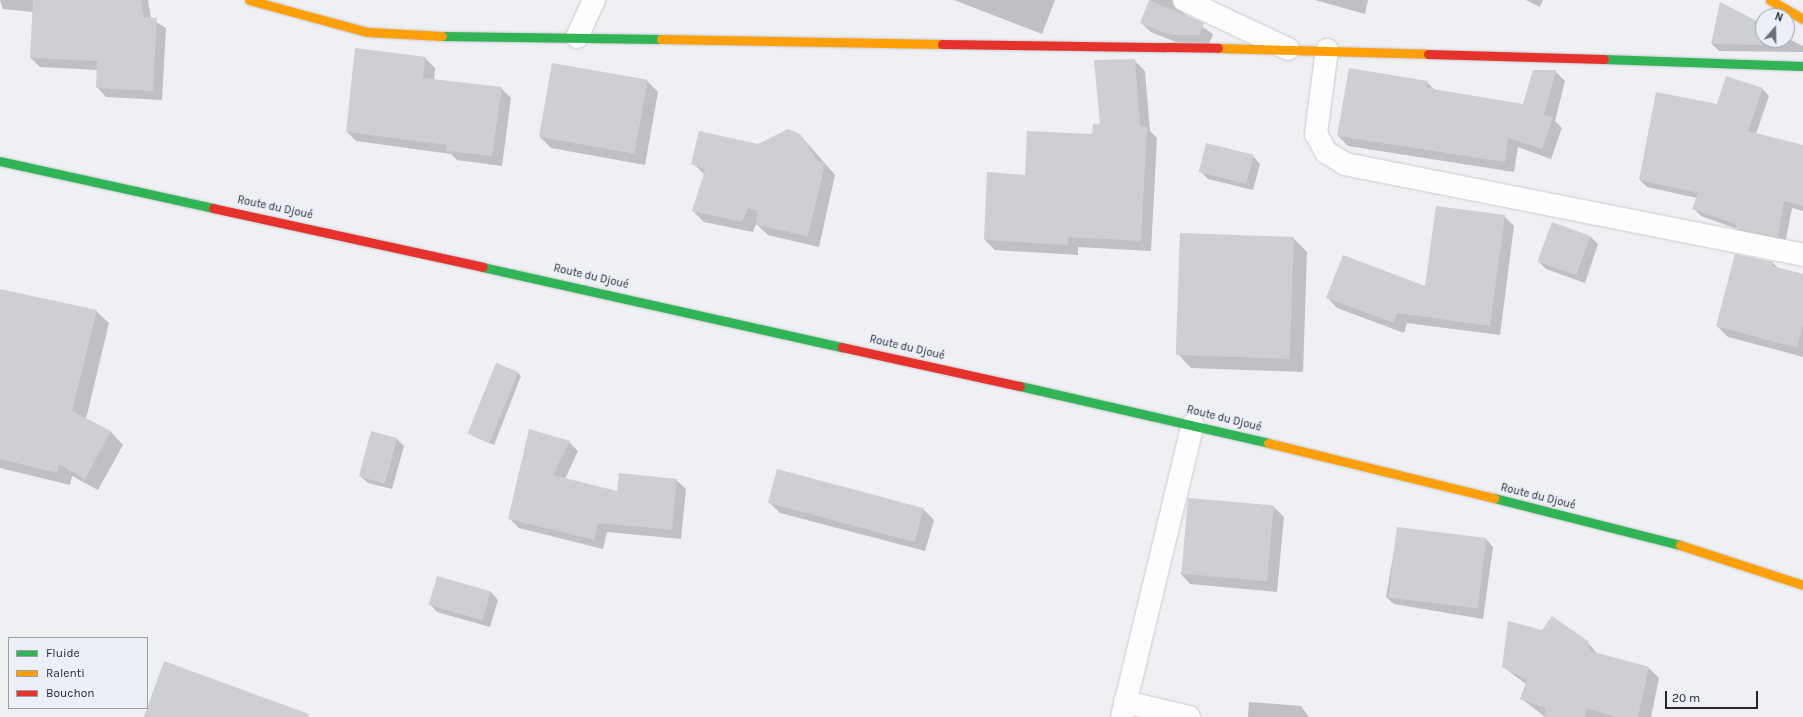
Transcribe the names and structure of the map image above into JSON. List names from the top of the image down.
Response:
{
  "streets": {
    "main road": ["Route du Djoué"]
  },
  "legend": ["Fluide", "Ralenti", "Bouchon"],
  "scale_bar": "20 m",
  "north": "top"
}
